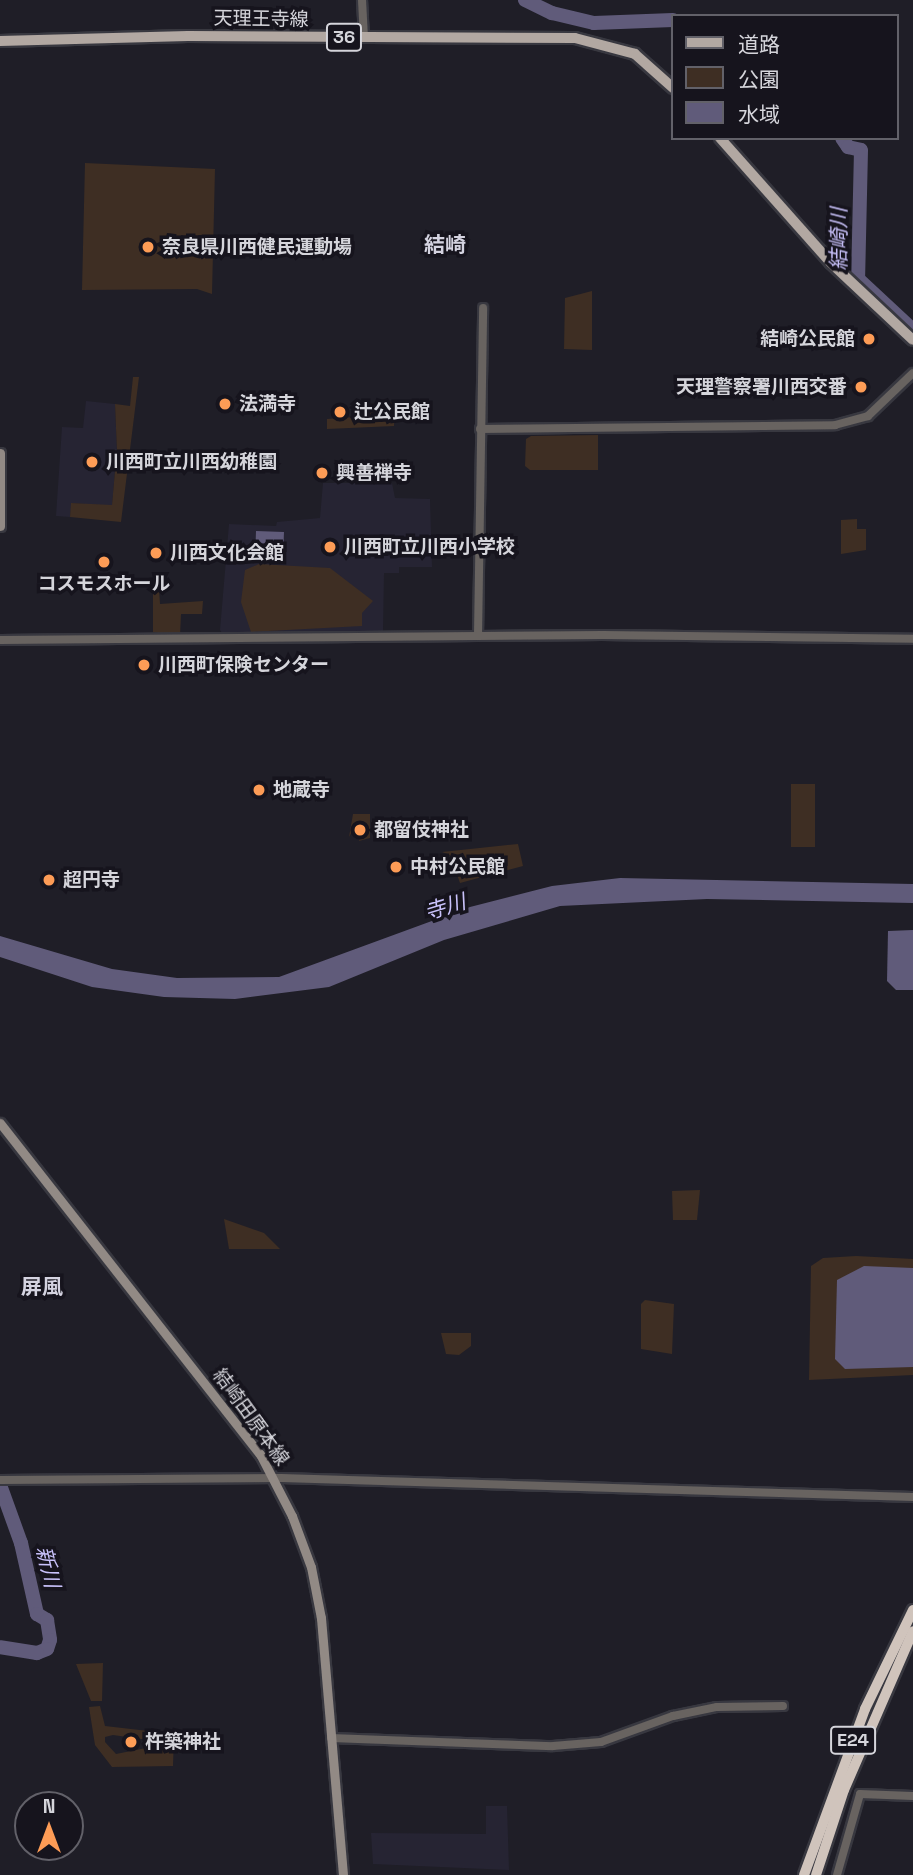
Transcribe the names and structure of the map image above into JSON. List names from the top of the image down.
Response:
{
  "streets": {
    "highway": ["E24"],
    "main road": ["天理王寺線", "36", "結崎田原本線"]
  },
  "districts": ["結崎", "屏風"],
  "water": ["結崎川", "寺川", "新川"],
  "places": [
    "奈良県川西健民運動場",
    "結崎公民館",
    "天理警察署川西交番",
    "法満寺",
    "辻公民館",
    "川西町立川西幼稚園",
    "興善禅寺",
    "川西町立川西小学校",
    "川西文化会館",
    "コスモスホール",
    "川西町保険センター",
    "地蔵寺",
    "都留伎神社",
    "中村公民館",
    "超円寺",
    "杵築神社"
  ],
  "legend": ["道路", "公園", "水域"],
  "north": "top"
}
